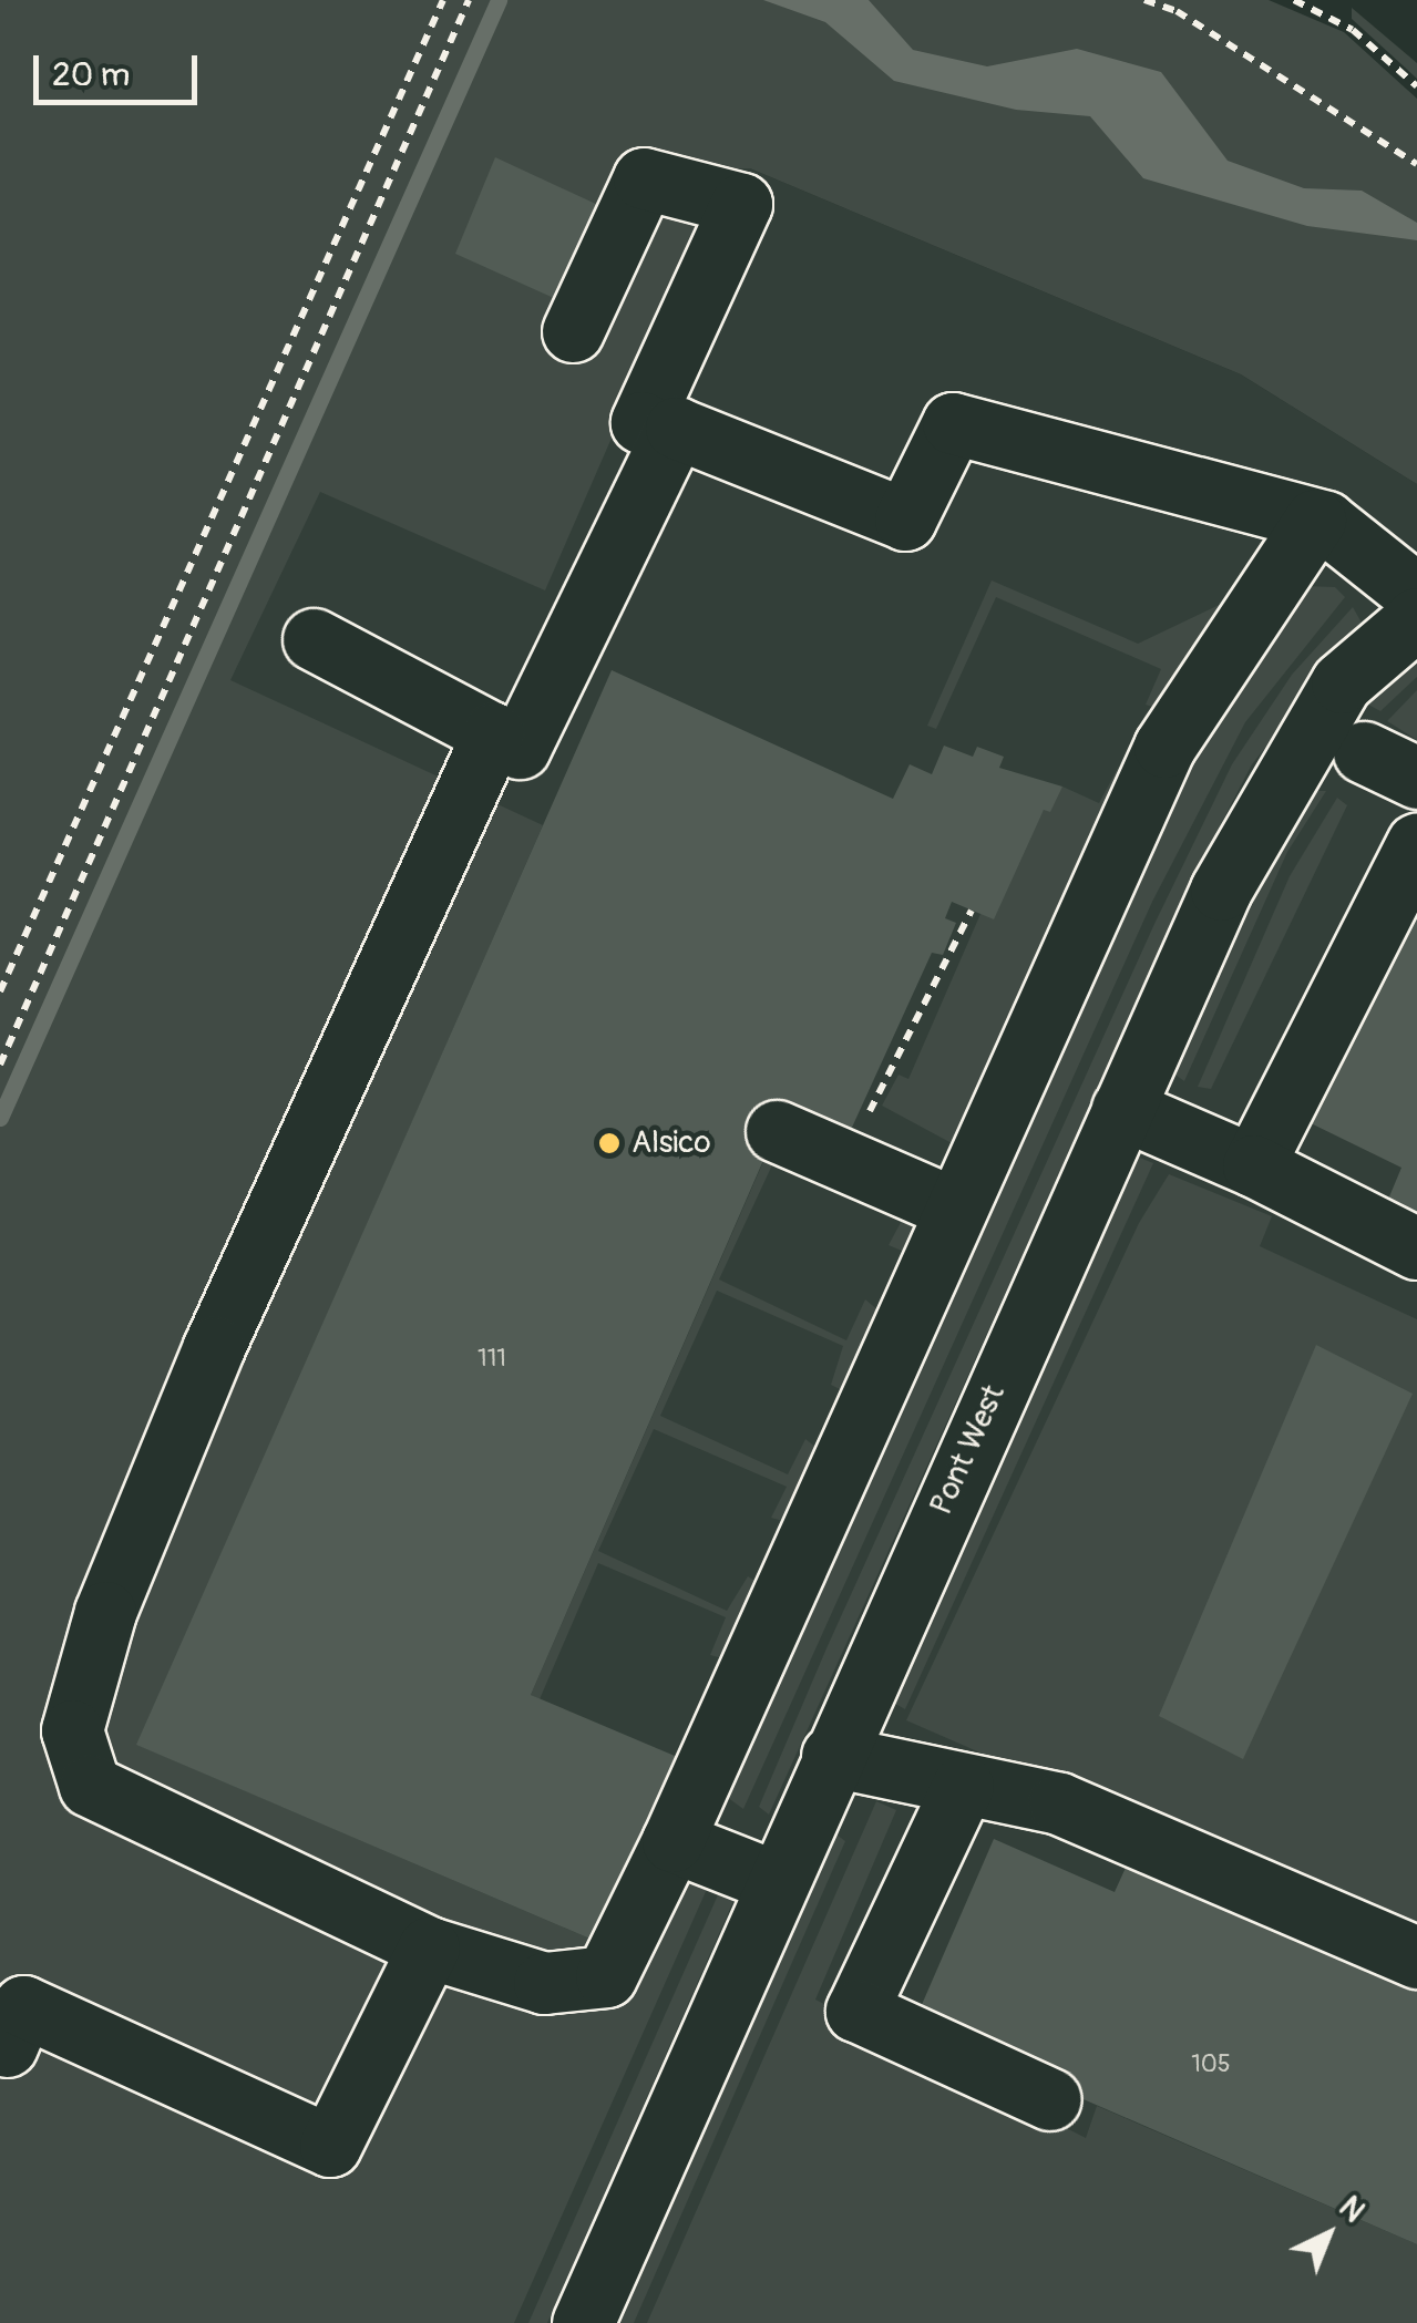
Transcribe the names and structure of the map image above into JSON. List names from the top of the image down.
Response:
{
  "streets": {
    "street": ["Pont West"]
  },
  "places": ["Alsico"],
  "house_numbers": ["111", "105"],
  "scale_bar": "20 m",
  "north": "top right"
}
